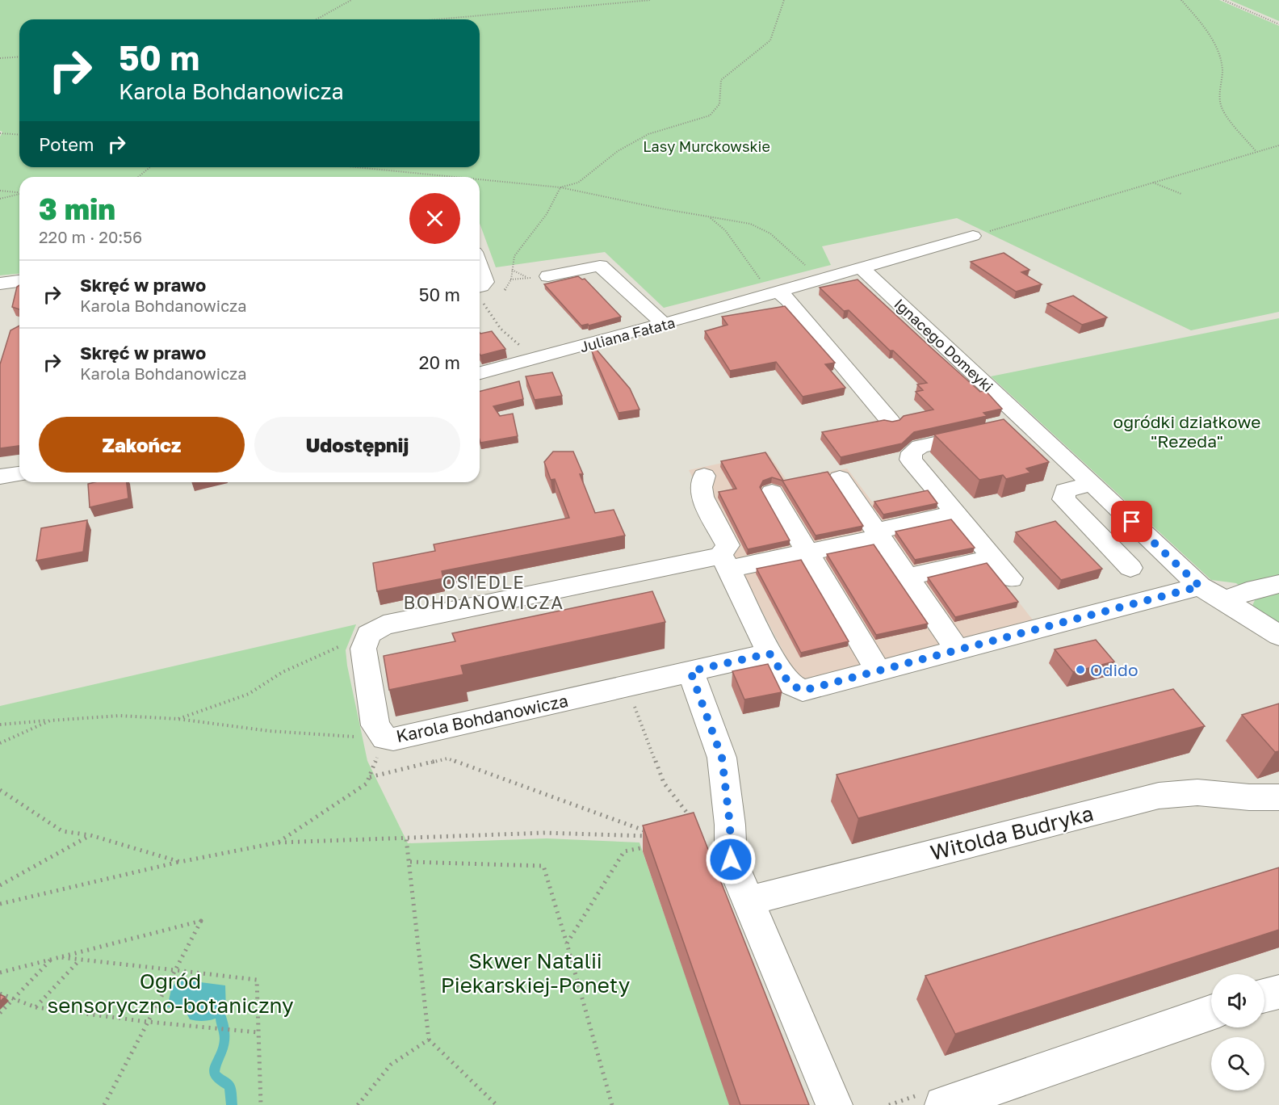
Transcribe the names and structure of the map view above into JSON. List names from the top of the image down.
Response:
{
  "streets": {
    "street": [
      "Juliana Fałata",
      "Ignacego Domeyki",
      "Karola Bohdanowicza",
      "Witolda Budryka"
    ]
  },
  "crossings": [
    ["Juliana Fałata", "Ignacego Domeyki"]
  ],
  "districts": ["OSIEDLE BOHDANOWICZA"],
  "parks": [
    "Lasy Murckowskie",
    "ogródki działkowe \"Rezeda\"",
    "Skwer Natalii Piekarskiej-Ponety",
    "Ogród sensoryczno-botaniczny"
  ],
  "places": ["Odido"],
  "page": {
    "turn": ["50 m", "Karola Bohdanowicza"],
    "then": "Potem",
    "heading": ["3 min", "220 m · 20:56"],
    "list": [
      {
        "name": "Skręć w prawo",
        "note": "Karola Bohdanowicza",
        "value": "50 m"
      },
      {
        "name": "Skręć w prawo",
        "note": "Karola Bohdanowicza",
        "value": "20 m"
      }
    ],
    "buttons": ["Zakończ", "Udostępnij"]
  }
}
